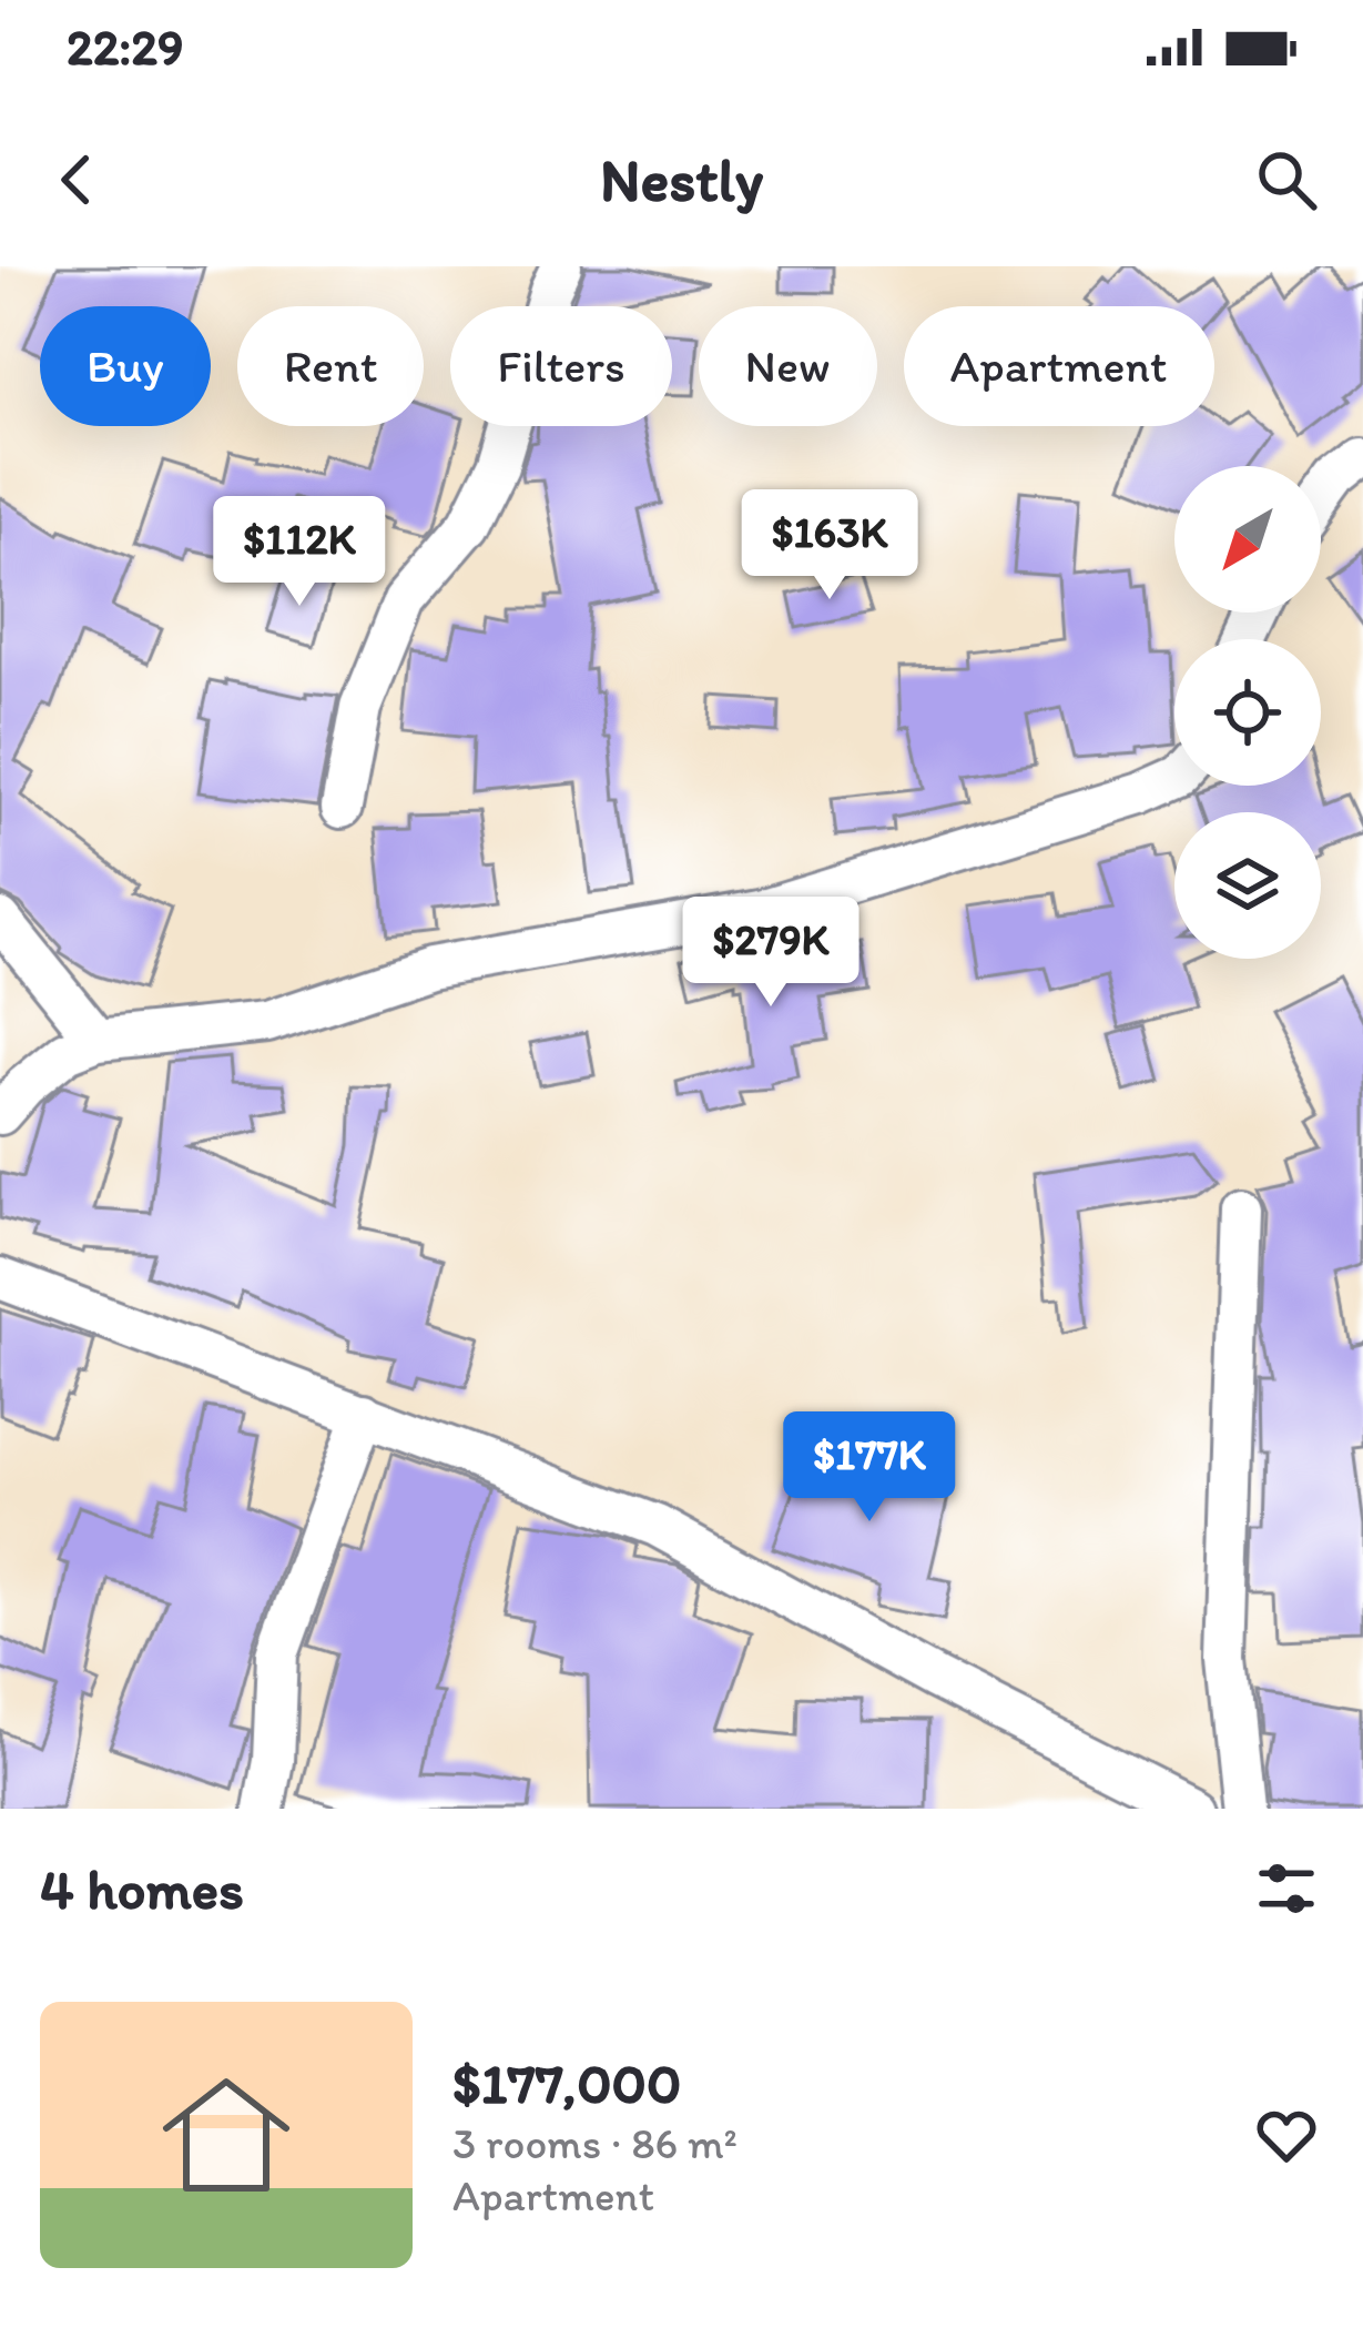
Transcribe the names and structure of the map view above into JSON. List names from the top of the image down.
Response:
{
  "north": "bottom left",
  "page": {
    "status": "22:29",
    "header": "Nestly",
    "chip": [
      "Buy",
      "Rent",
      "Filters",
      "New",
      "Apartment"
    ],
    "price": [
      "$163K",
      "$112K",
      "$279K",
      "$177K"
    ],
    "heading": "4 homes",
    "list": [
      {
        "name": "$177,000",
        "note": "3 rooms · 86 m² · Apartment"
      }
    ]
  }
}
